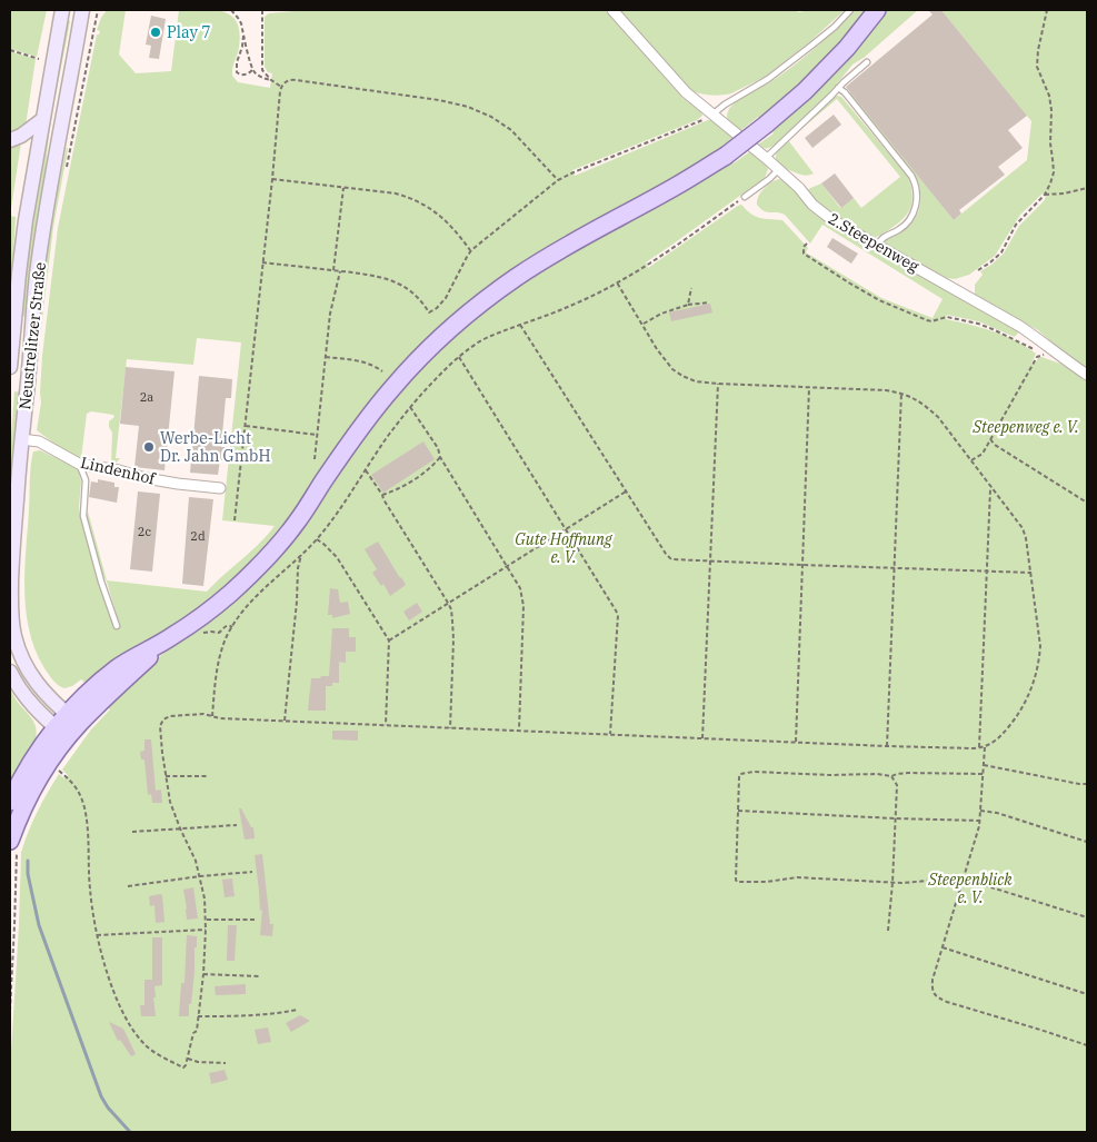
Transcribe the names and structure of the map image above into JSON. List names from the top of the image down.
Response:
{
  "streets": {
    "main road": ["Neustrelitzer Straße"],
    "street": ["2.Steepenweg", "Lindenhof"]
  },
  "crossings": [
    ["Neustrelitzer Straße", "Lindenhof"]
  ],
  "parks": ["Steepenweg e. V.", "Gute Hoffnung e. V.", "Steepenblick e. V."],
  "places": ["Play 7", "Werbe-Licht Dr. Jahn GmbH"],
  "house_numbers": ["2a", "2c", "2d"]
}
